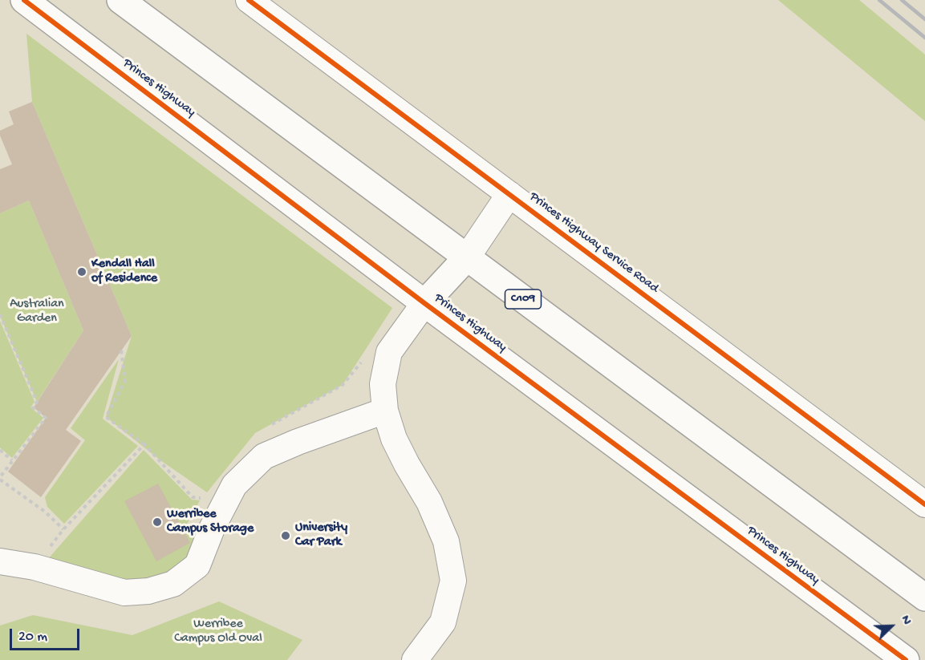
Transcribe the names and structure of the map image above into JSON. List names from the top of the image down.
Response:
{
  "streets": {
    "highway": ["Princes Highway", "C109"],
    "street": ["Princes Highway Service Road"]
  },
  "parks": ["Australian Garden", "Werribee Campus Old Oval"],
  "places": ["Kendall Hall of Residence", "Werribee Campus Storage", "University Car Park"],
  "scale_bar": "20 m",
  "north": "top right"
}
